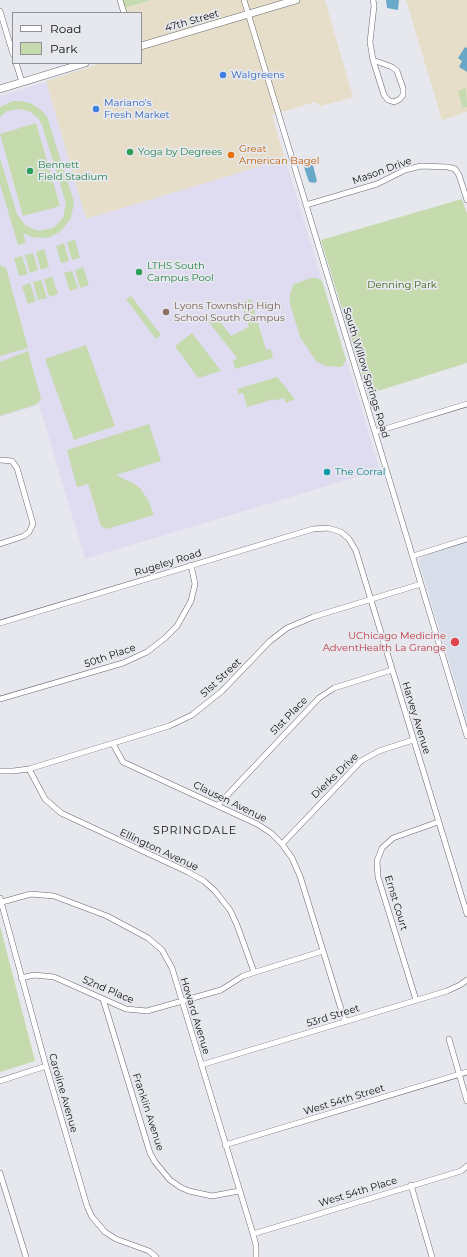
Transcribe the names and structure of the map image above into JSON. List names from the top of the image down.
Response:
{
  "streets": {
    "main road": ["47th Street"],
    "street": [
      "Mason Drive",
      "South Willow Springs Road",
      "Rugeley Road",
      "50th Place",
      "51st Street",
      "51st Place",
      "Harvey Avenue",
      "Dierks Drive",
      "Clausen Avenue",
      "Ellington Avenue",
      "Ernst Court",
      "52nd Place",
      "Howard Avenue",
      "53rd Street",
      "Caroline Avenue",
      "West 54th Street",
      "Franklin Avenue",
      "West 54th Place"
    ]
  },
  "crossings": [
    ["47th Street", "South Willow Springs Road"],
    ["Mason Drive", "South Willow Springs Road"],
    ["South Willow Springs Road", "51st Street"],
    ["Rugeley Road", "50th Place"],
    ["Rugeley Road", "Harvey Avenue"],
    ["51st Street", "Harvey Avenue"],
    ["51st Street", "Clausen Avenue"],
    ["51st Street", "Ellington Avenue"],
    ["51st Place", "Harvey Avenue"],
    ["51st Place", "Clausen Avenue"],
    ["Harvey Avenue", "Dierks Drive"],
    ["Harvey Avenue", "Ernst Court"],
    ["Dierks Drive", "Clausen Avenue"],
    ["Clausen Avenue", "52nd Place"],
    ["Clausen Avenue", "53rd Street"],
    ["Ellington Avenue", "52nd Place"],
    ["Ernst Court", "53rd Street"],
    ["52nd Place", "Howard Avenue"],
    ["52nd Place", "Caroline Avenue"],
    ["52nd Place", "Franklin Avenue"],
    ["Howard Avenue", "53rd Street"],
    ["Howard Avenue", "Caroline Avenue"],
    ["Howard Avenue", "West 54th Street"],
    ["Howard Avenue", "Franklin Avenue"],
    ["Howard Avenue", "West 54th Place"]
  ],
  "districts": ["SPRINGDALE"],
  "parks": ["Denning Park"],
  "places": [
    "Walgreens",
    "Mariano's Fresh Market",
    "Yoga by Degrees",
    "Great American Bagel",
    "Bennett Field Stadium",
    "LTHS South Campus Pool",
    "Lyons Township High School South Campus",
    "The Corral",
    "UChicago Medicine AdventHealth La Grange"
  ],
  "legend": ["Road", "Park"]
}
